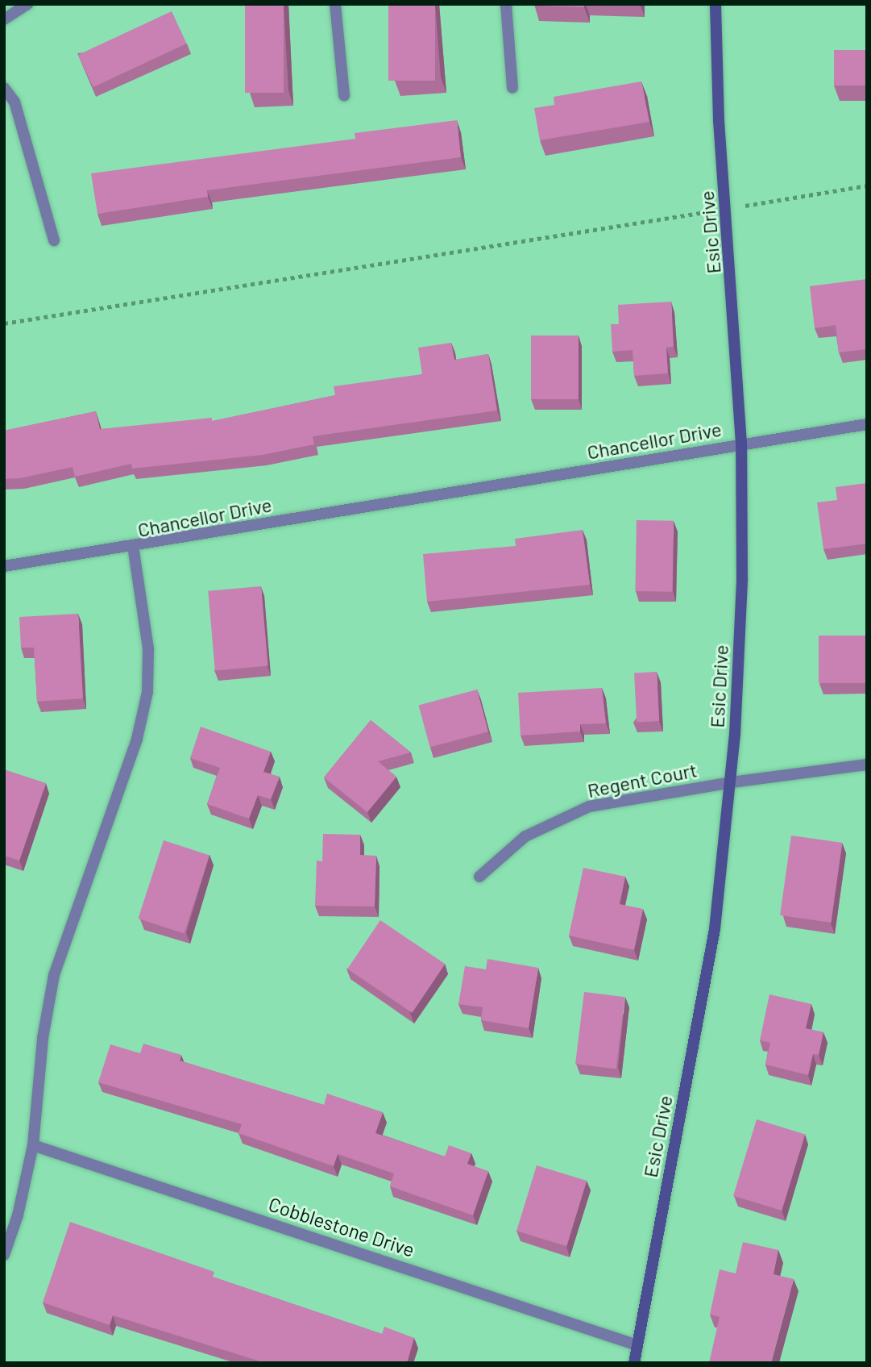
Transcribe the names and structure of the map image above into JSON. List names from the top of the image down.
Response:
{
  "streets": {
    "street": [
      "Esic Drive",
      "Chancellor Drive",
      "Regent Court",
      "Cobblestone Drive"
    ]
  },
  "crossings": [
    ["Esic Drive", "Chancellor Drive"],
    ["Esic Drive", "Regent Court"],
    ["Esic Drive", "Cobblestone Drive"],
    ["Chancellor Drive", "Cobblestone Drive"]
  ]
}
